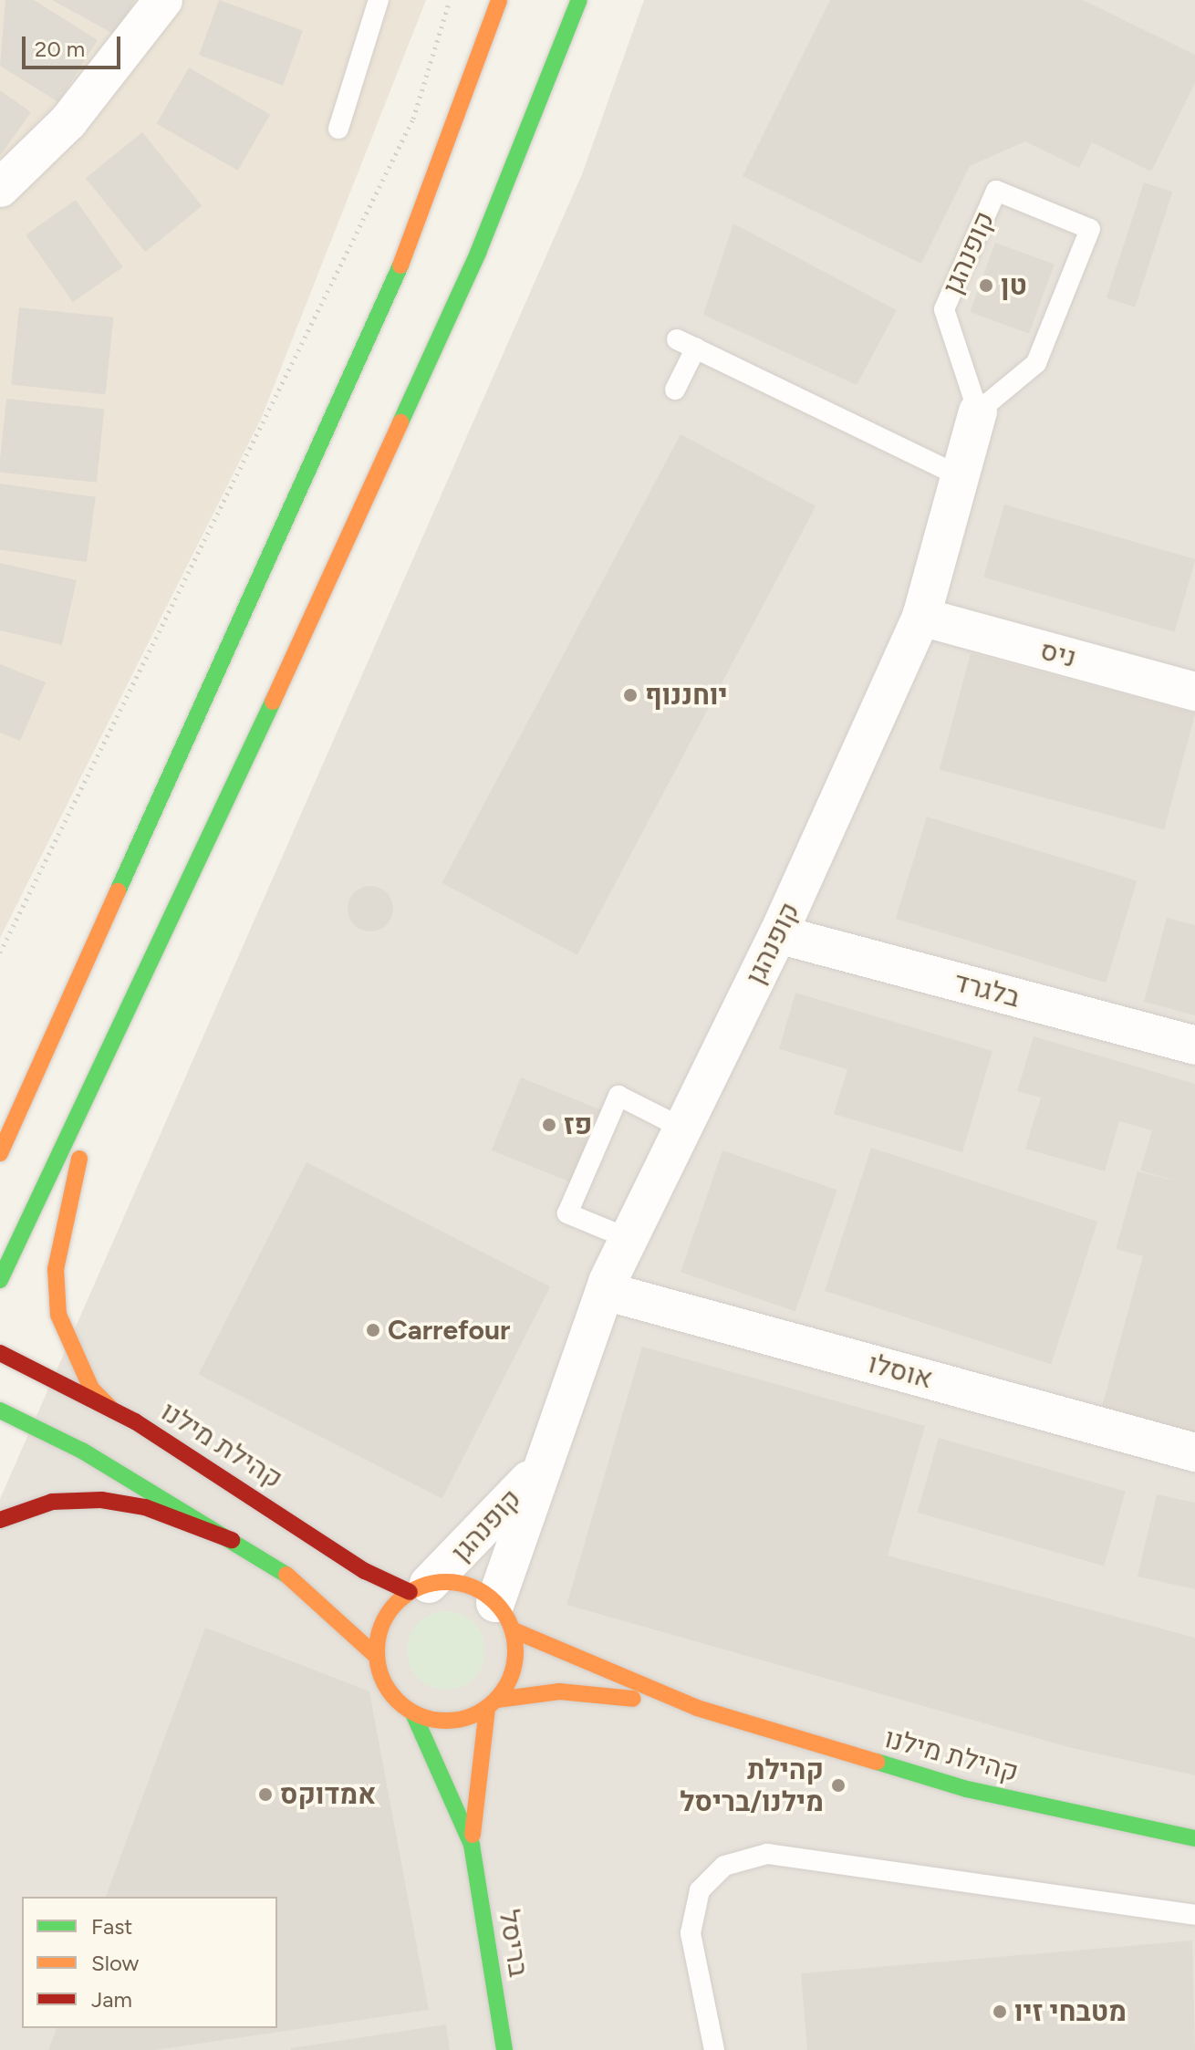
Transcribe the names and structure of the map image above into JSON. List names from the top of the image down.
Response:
{
  "streets": {
    "main road": ["קהילת מילנו", "בריסל"],
    "street": [
      "קופנהגן",
      "ניס",
      "בלגרד",
      "אוסלו"
    ]
  },
  "crossings": [
    ["קופנהגן", "ניס"],
    ["קופנהגן", "בלגרד"],
    ["קופנהגן", "אוסלו"],
    ["קופנהגן", "קהילת מילנו"],
    ["קופנהגן", "בריסל"],
    ["קהילת מילנו", "בריסל"]
  ],
  "places": [
    "טן",
    "יוחננוף",
    "פז",
    "Carrefour",
    "קהילת מילנו/בריסל",
    "אמדוקס",
    "מטבחי זיו"
  ],
  "legend": ["Fast", "Slow", "Jam"],
  "scale_bar": "20 m"
}
